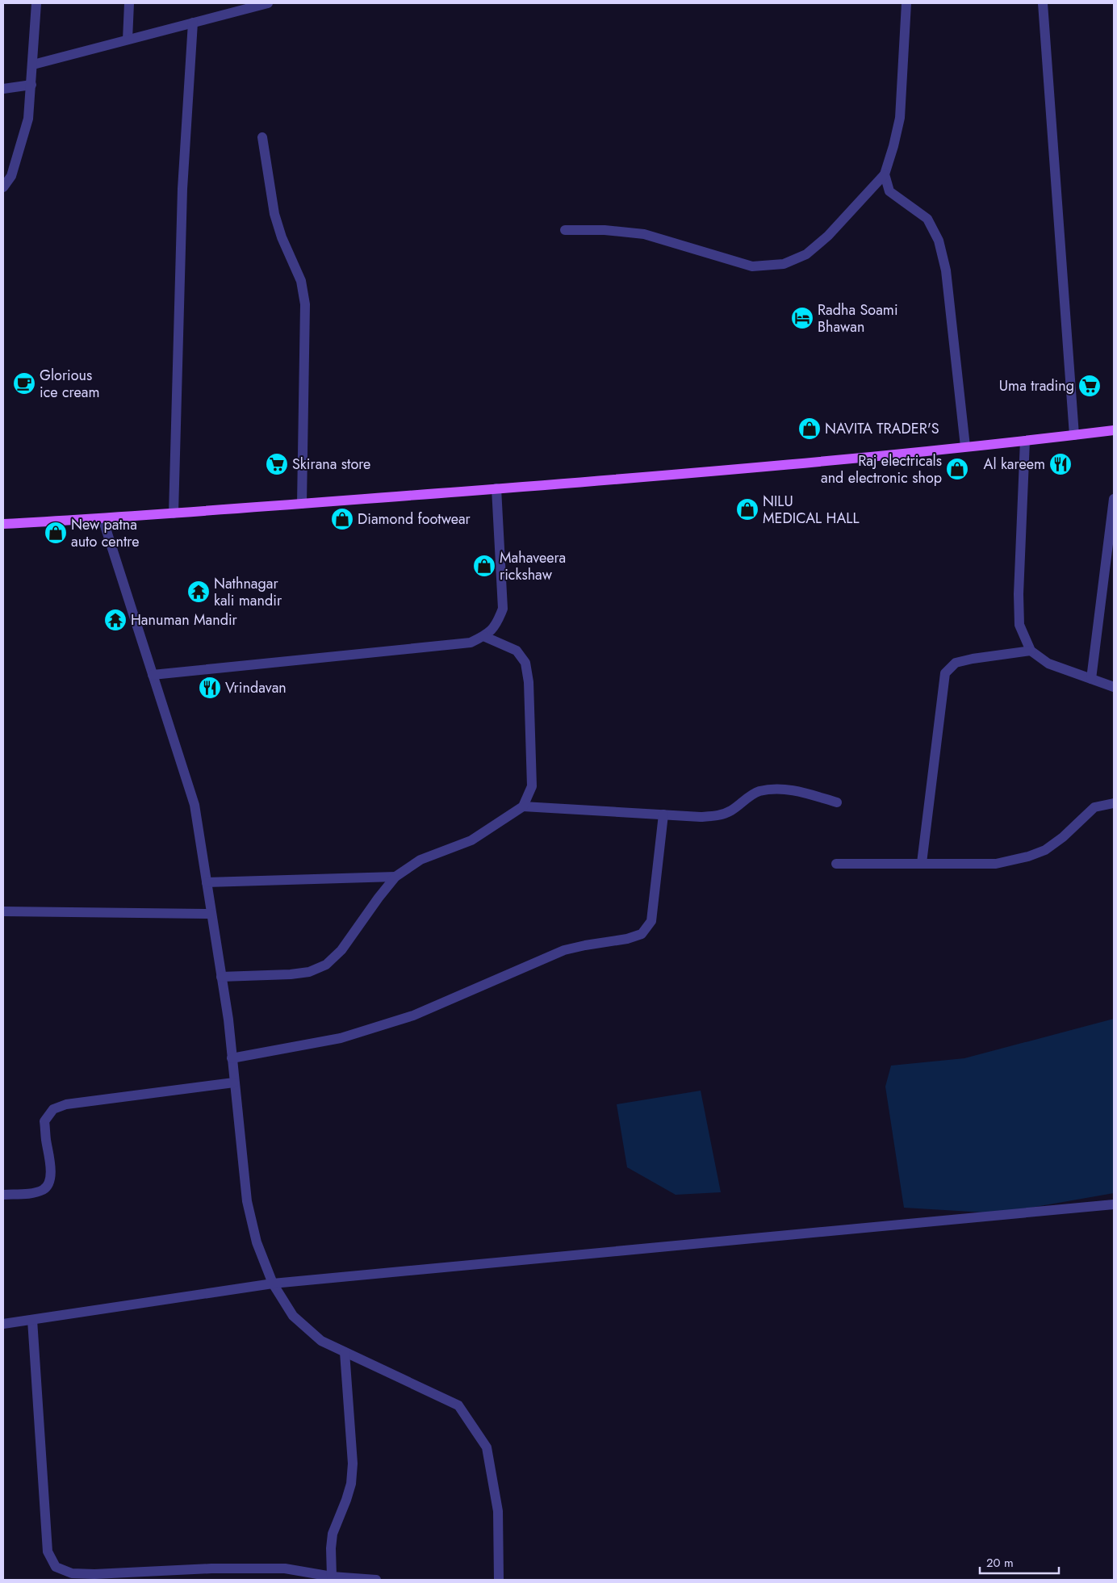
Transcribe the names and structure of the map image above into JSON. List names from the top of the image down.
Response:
{
  "places": {
    "hotel": ["Radha Soami Bhawan"],
    "cafe": ["Glorious ice cream"],
    "supermarket": ["Uma trading", "Skirana store"],
    "shop": [
      "NAVITA TRADER'S",
      "Raj electricals and electronic shop",
      "NILU MEDICAL HALL",
      "Diamond footwear",
      "New patna auto centre",
      "Mahaveera rickshaw"
    ],
    "restaurant": ["Al kareem", "Vrindavan"],
    "temple": ["Nathnagar kali mandir", "Hanuman Mandir"]
  },
  "scale_bar": "20 m"
}
